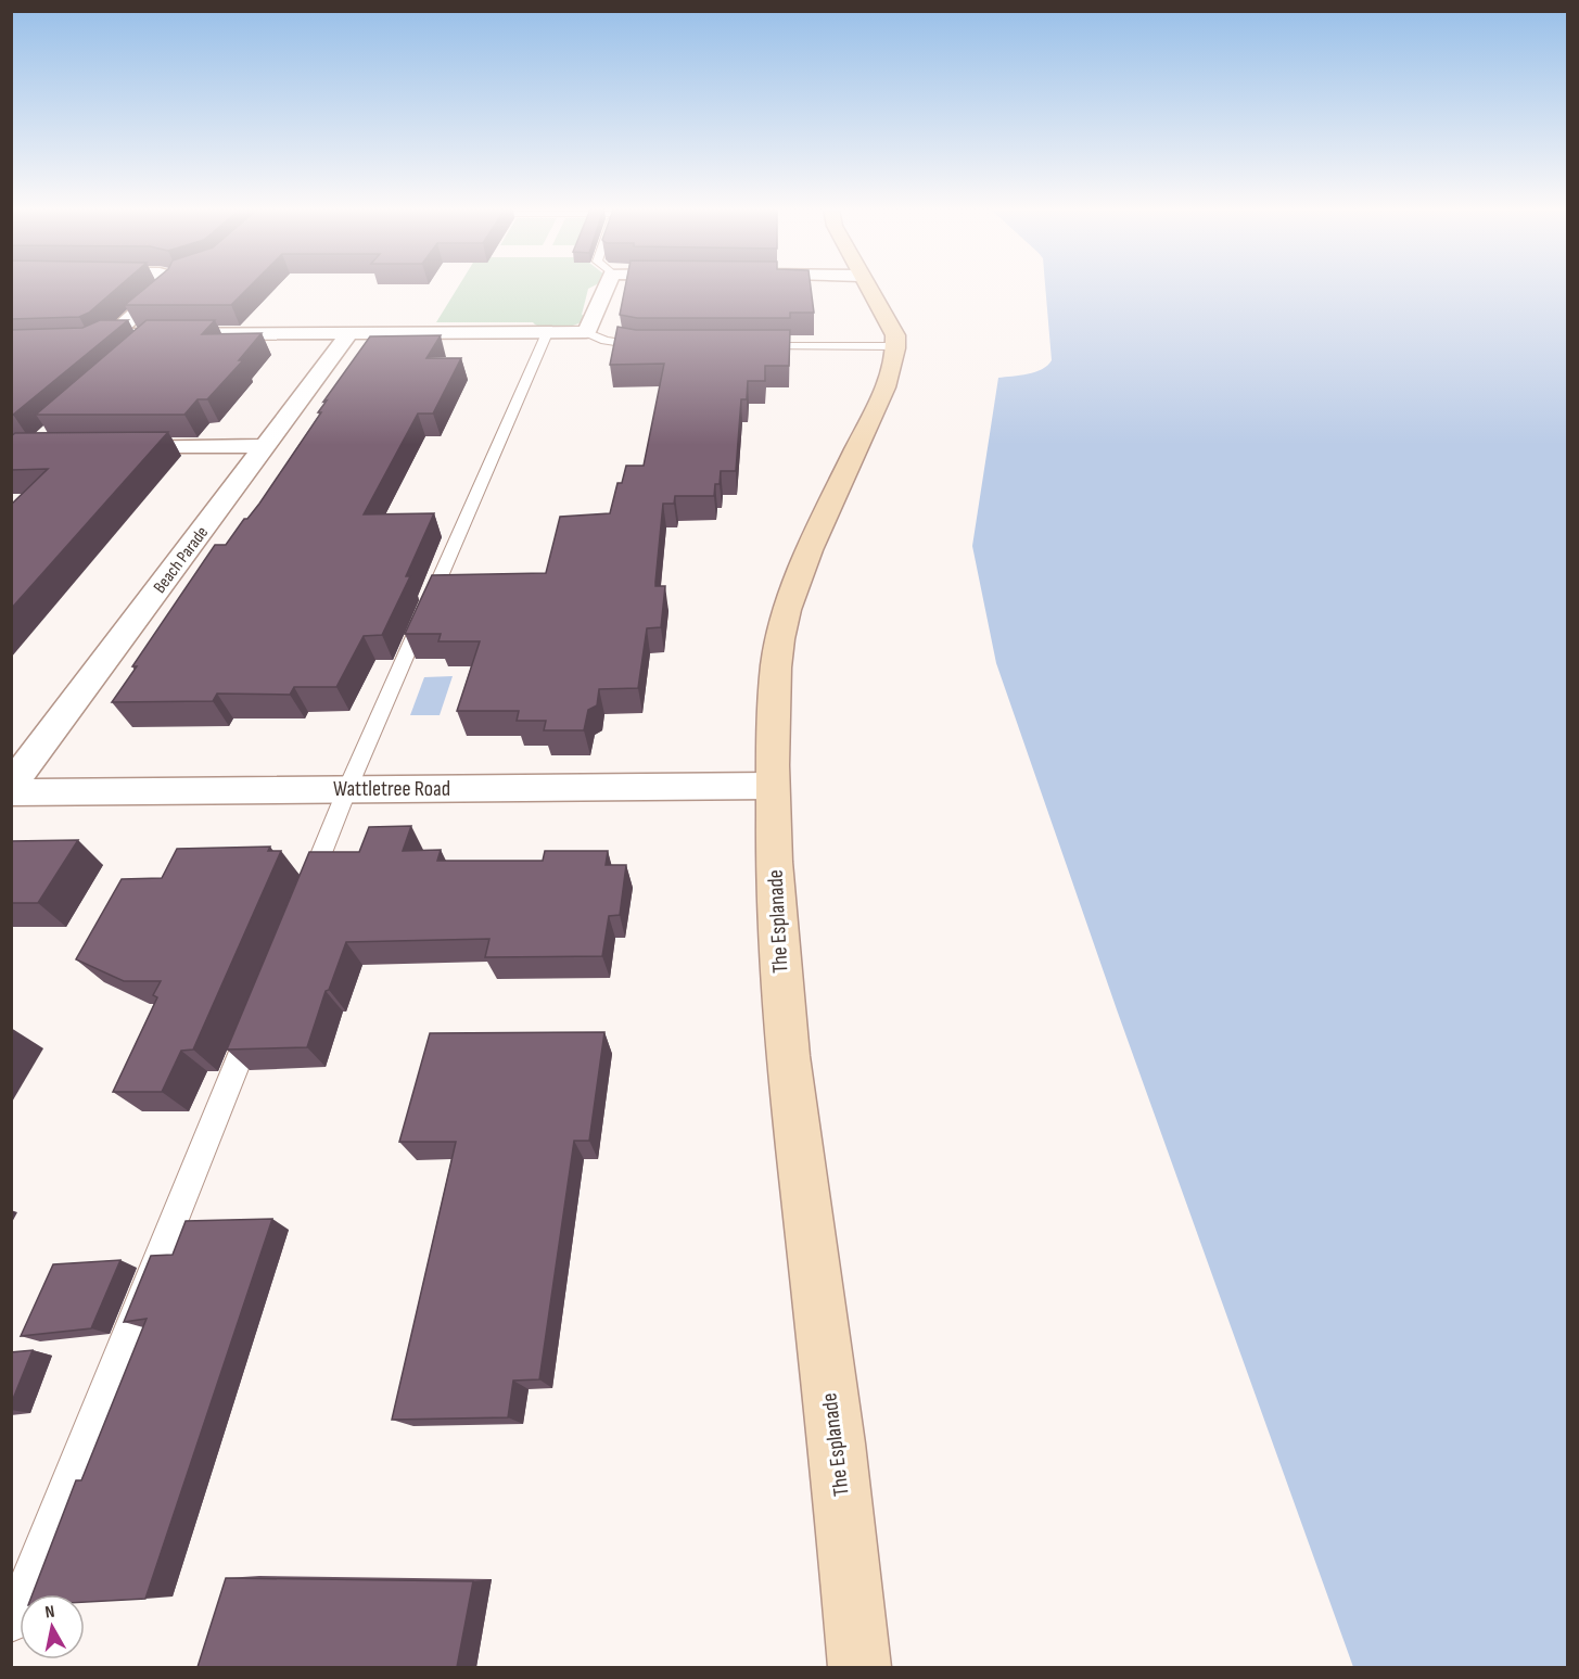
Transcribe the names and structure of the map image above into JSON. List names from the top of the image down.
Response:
{
  "streets": {
    "street": ["Beach Parade", "Wattletree Road", "The Esplanade"]
  },
  "crossings": [
    ["Wattletree Road", "The Esplanade"]
  ],
  "north": "top"
}
